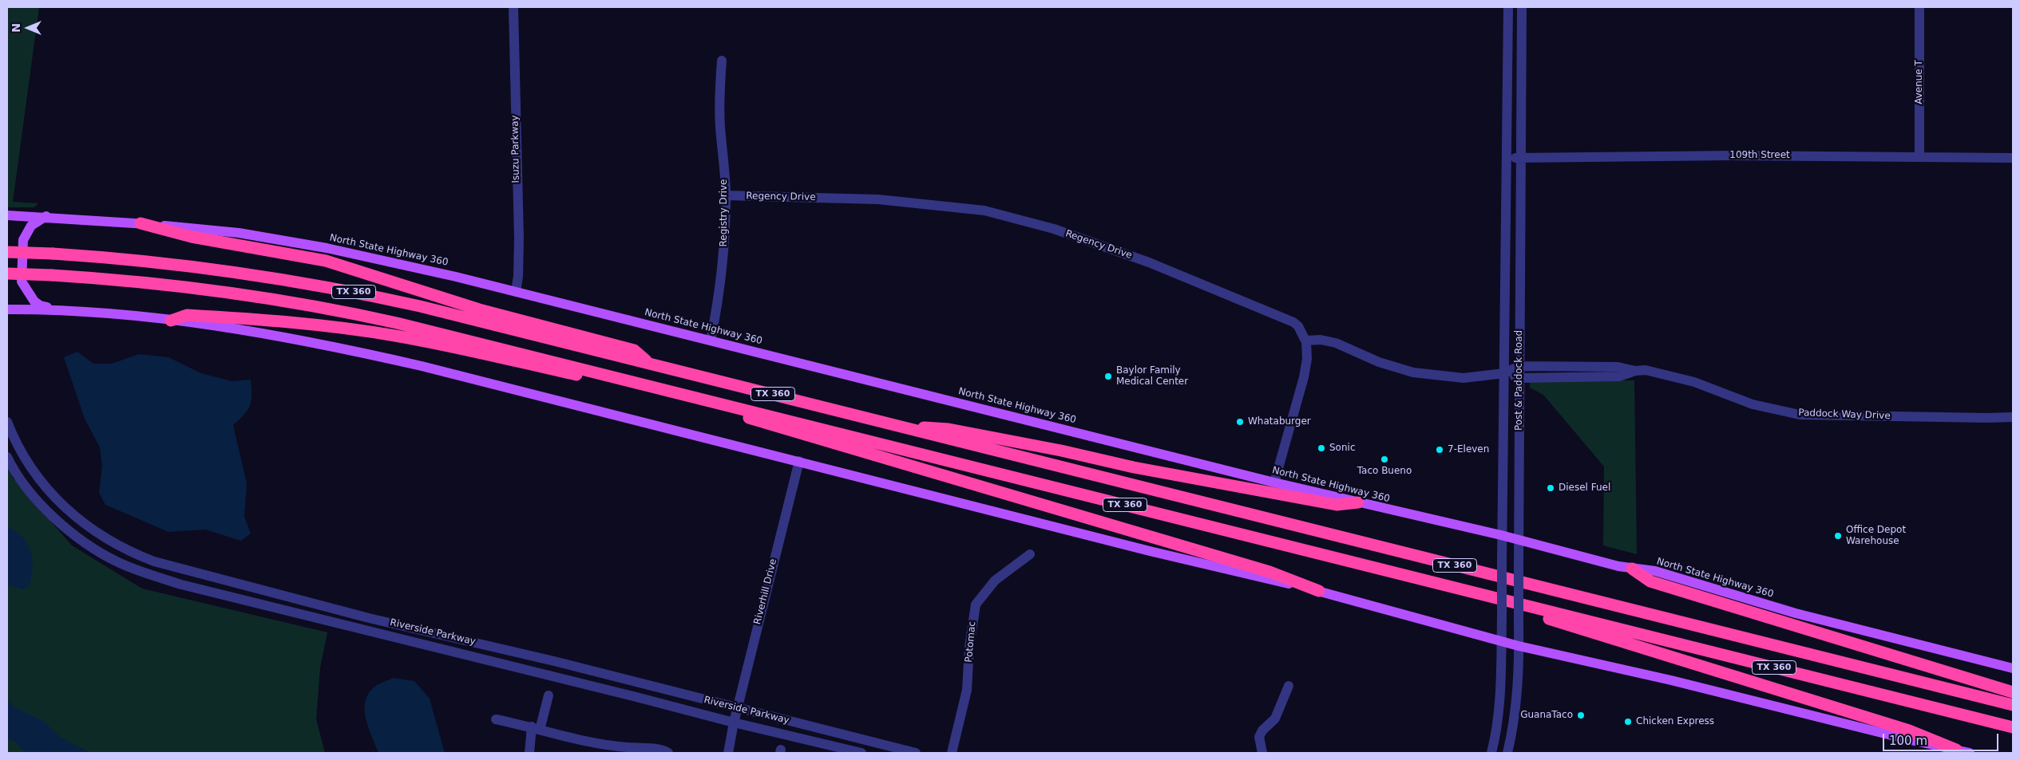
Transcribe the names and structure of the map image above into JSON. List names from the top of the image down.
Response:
{
  "streets": {
    "highway": ["TX 360"],
    "main road": ["North State Highway 360"],
    "street": [
      "Avenue T",
      "Isuzu Parkway",
      "109th Street",
      "Regency Drive",
      "Registry Drive",
      "Post & Paddock Road",
      "Paddock Way Drive",
      "Riverhill Drive",
      "Riverside Parkway",
      "Potomac"
    ]
  },
  "crossings": [
    ["Avenue T", "109th Street"],
    ["Isuzu Parkway", "North State Highway 360"],
    ["109th Street", "Post & Paddock Road"],
    ["Regency Drive", "Registry Drive"],
    ["Regency Drive", "North State Highway 360"],
    ["Regency Drive", "Paddock Way Drive"],
    ["Registry Drive", "North State Highway 360"],
    ["North State Highway 360", "Post & Paddock Road"],
    ["Post & Paddock Road", "Paddock Way Drive"],
    ["Riverhill Drive", "Riverside Parkway"]
  ],
  "places": [
    "Baylor Family Medical Center",
    "Whataburger",
    "Sonic",
    "7-Eleven",
    "Taco Bueno",
    "Diesel Fuel",
    "Office Depot Warehouse",
    "GuanaTaco",
    "Chicken Express"
  ],
  "scale_bar": "100 m",
  "north": "left"
}
